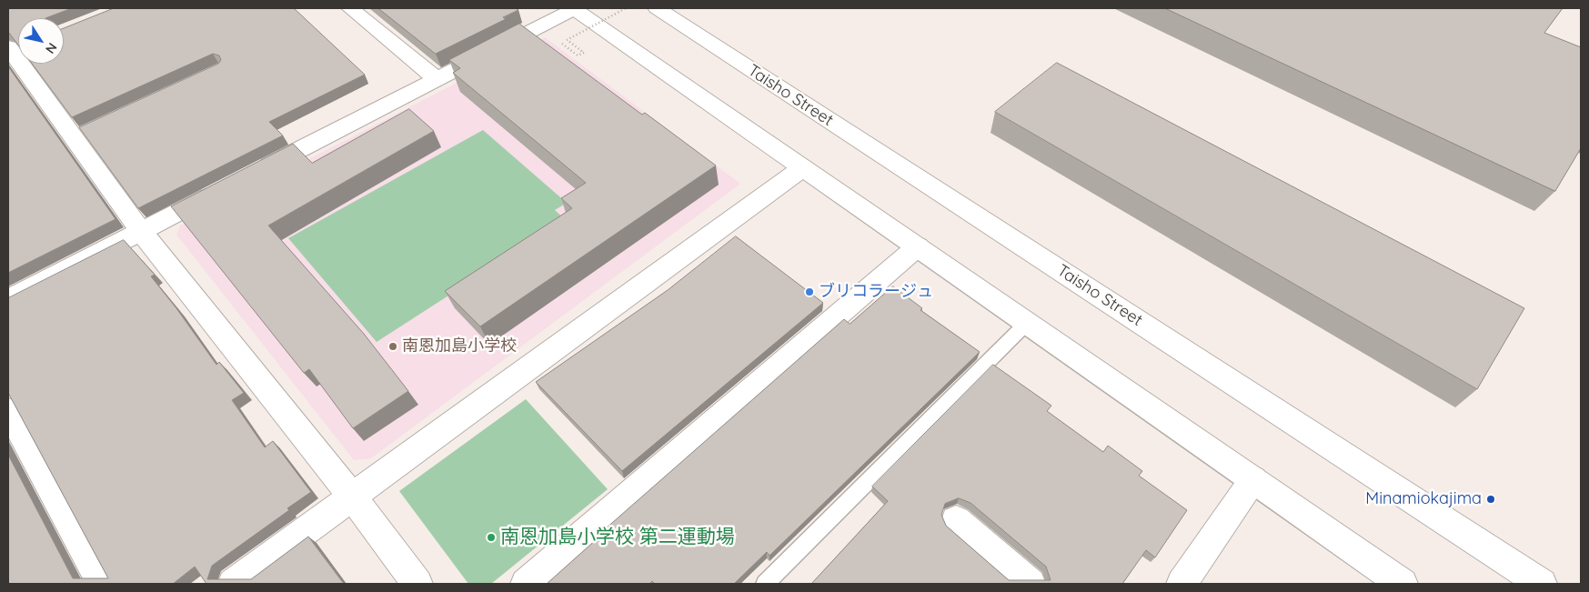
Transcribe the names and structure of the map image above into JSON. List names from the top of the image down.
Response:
{
  "streets": {
    "street": ["Taisho Street"]
  },
  "places": [
    "ブリコラージュ",
    "南恩加島小学校",
    "Minamiokajima",
    "南恩加島小学校 第二運動場"
  ],
  "north": "bottom right"
}
